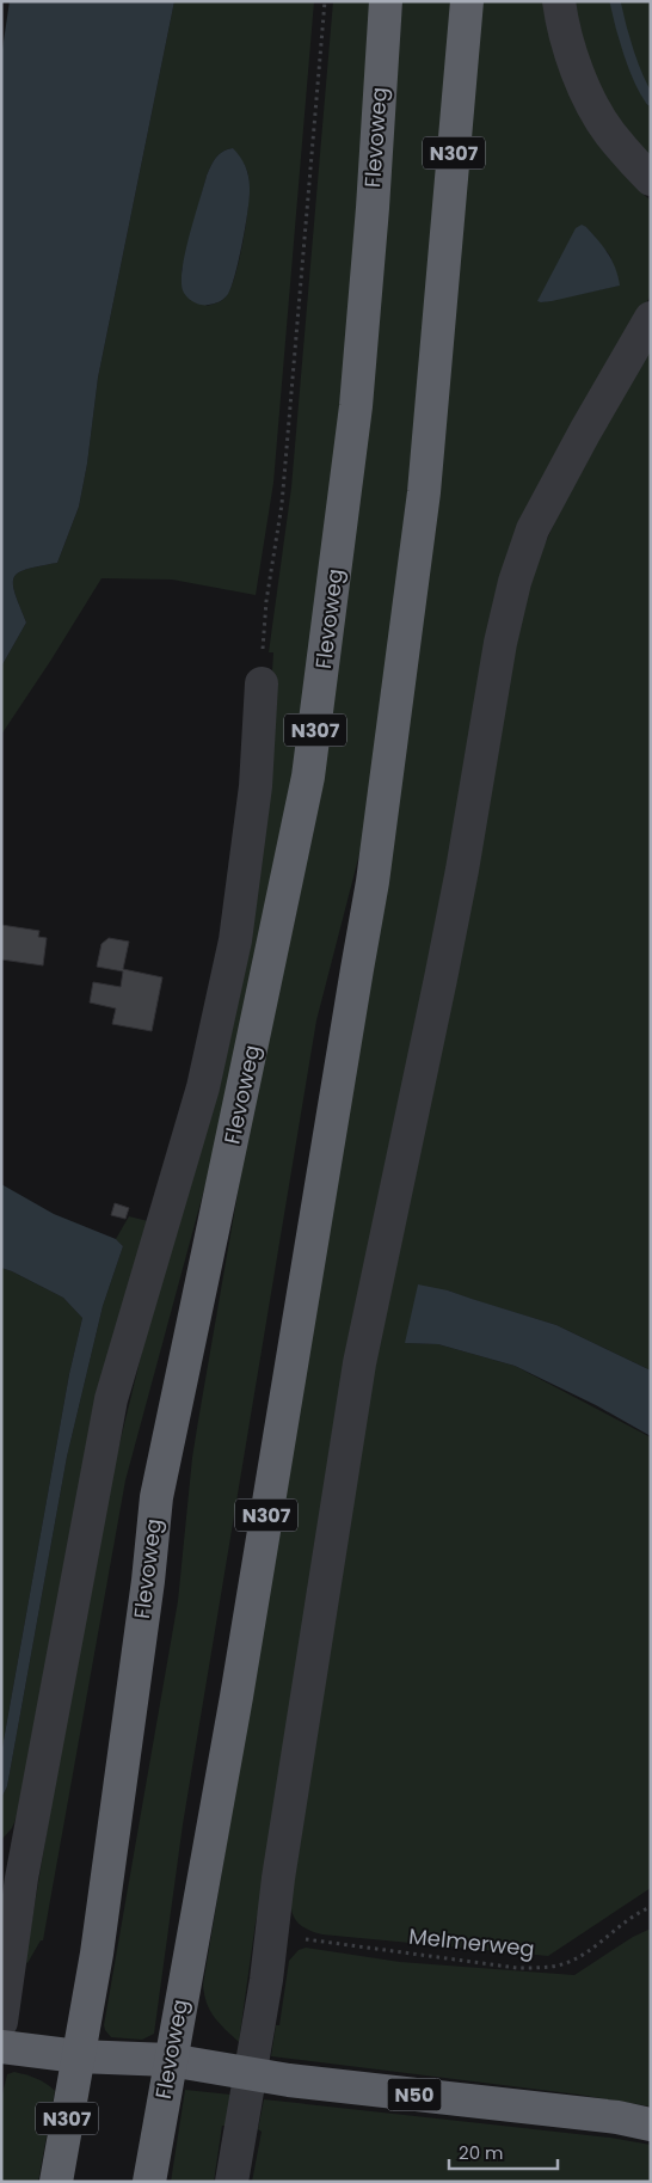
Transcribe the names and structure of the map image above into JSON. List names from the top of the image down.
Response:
{
  "streets": {
    "highway": ["Flevoweg", "N307", "N50"],
    "path": ["Melmerweg"]
  },
  "crossings": [
    ["Flevoweg", "N50"]
  ],
  "scale_bar": "20 m"
}
